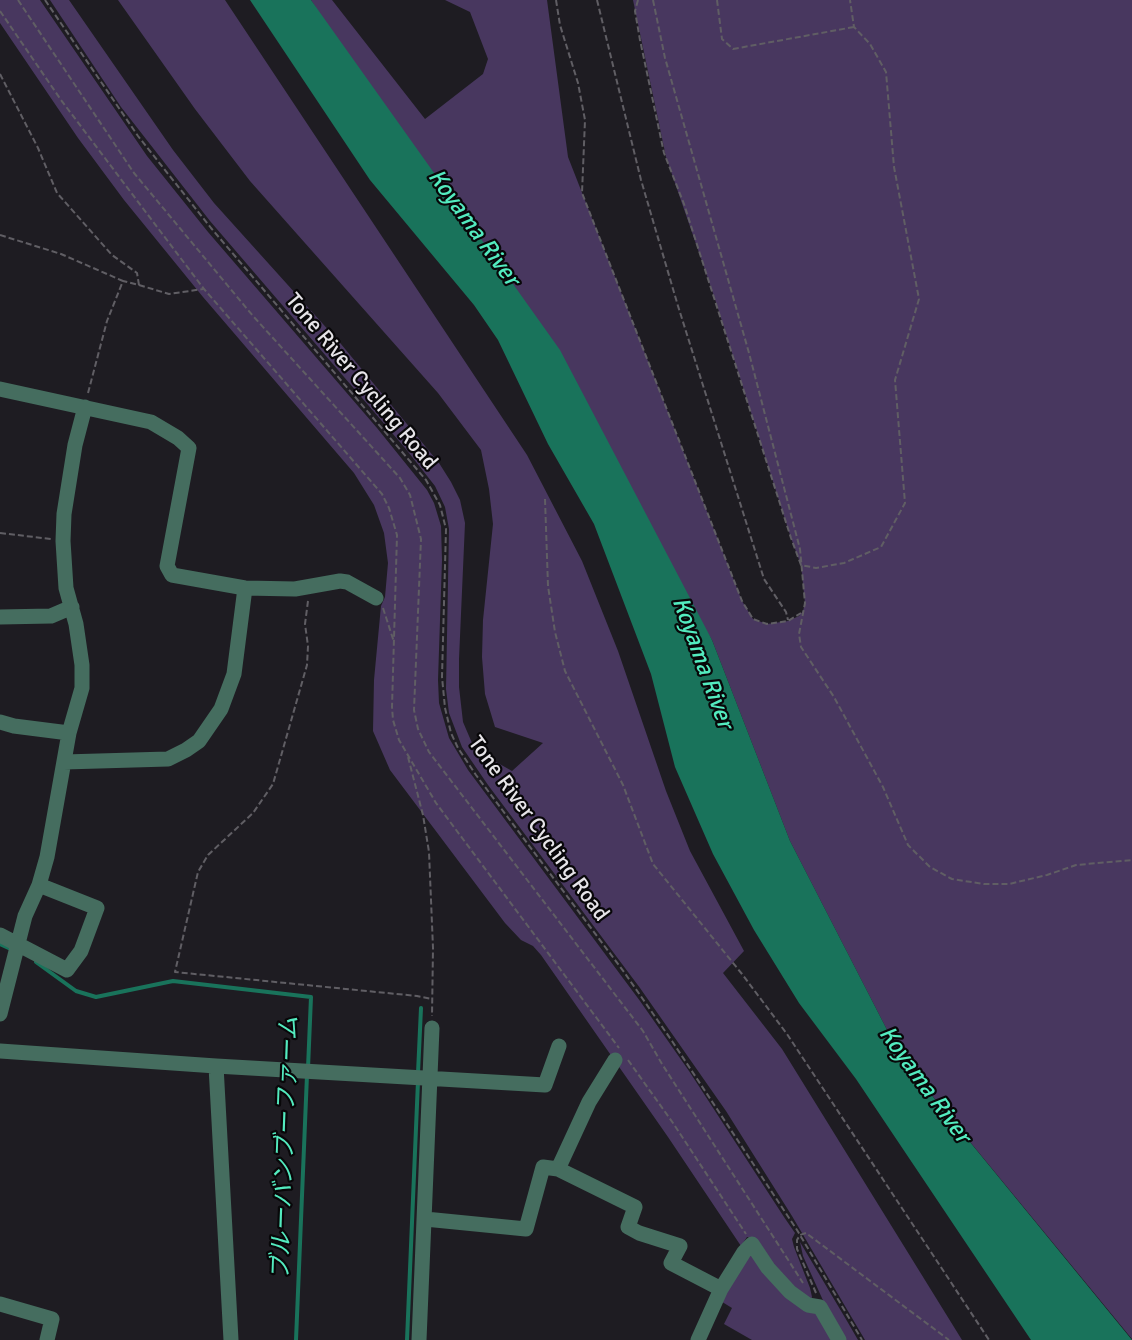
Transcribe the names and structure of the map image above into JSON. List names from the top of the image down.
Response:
{
  "streets": {
    "path": ["Tone River Cycling Road"]
  },
  "water": ["Koyama River", "ブルーバンブーファーム"]
}
